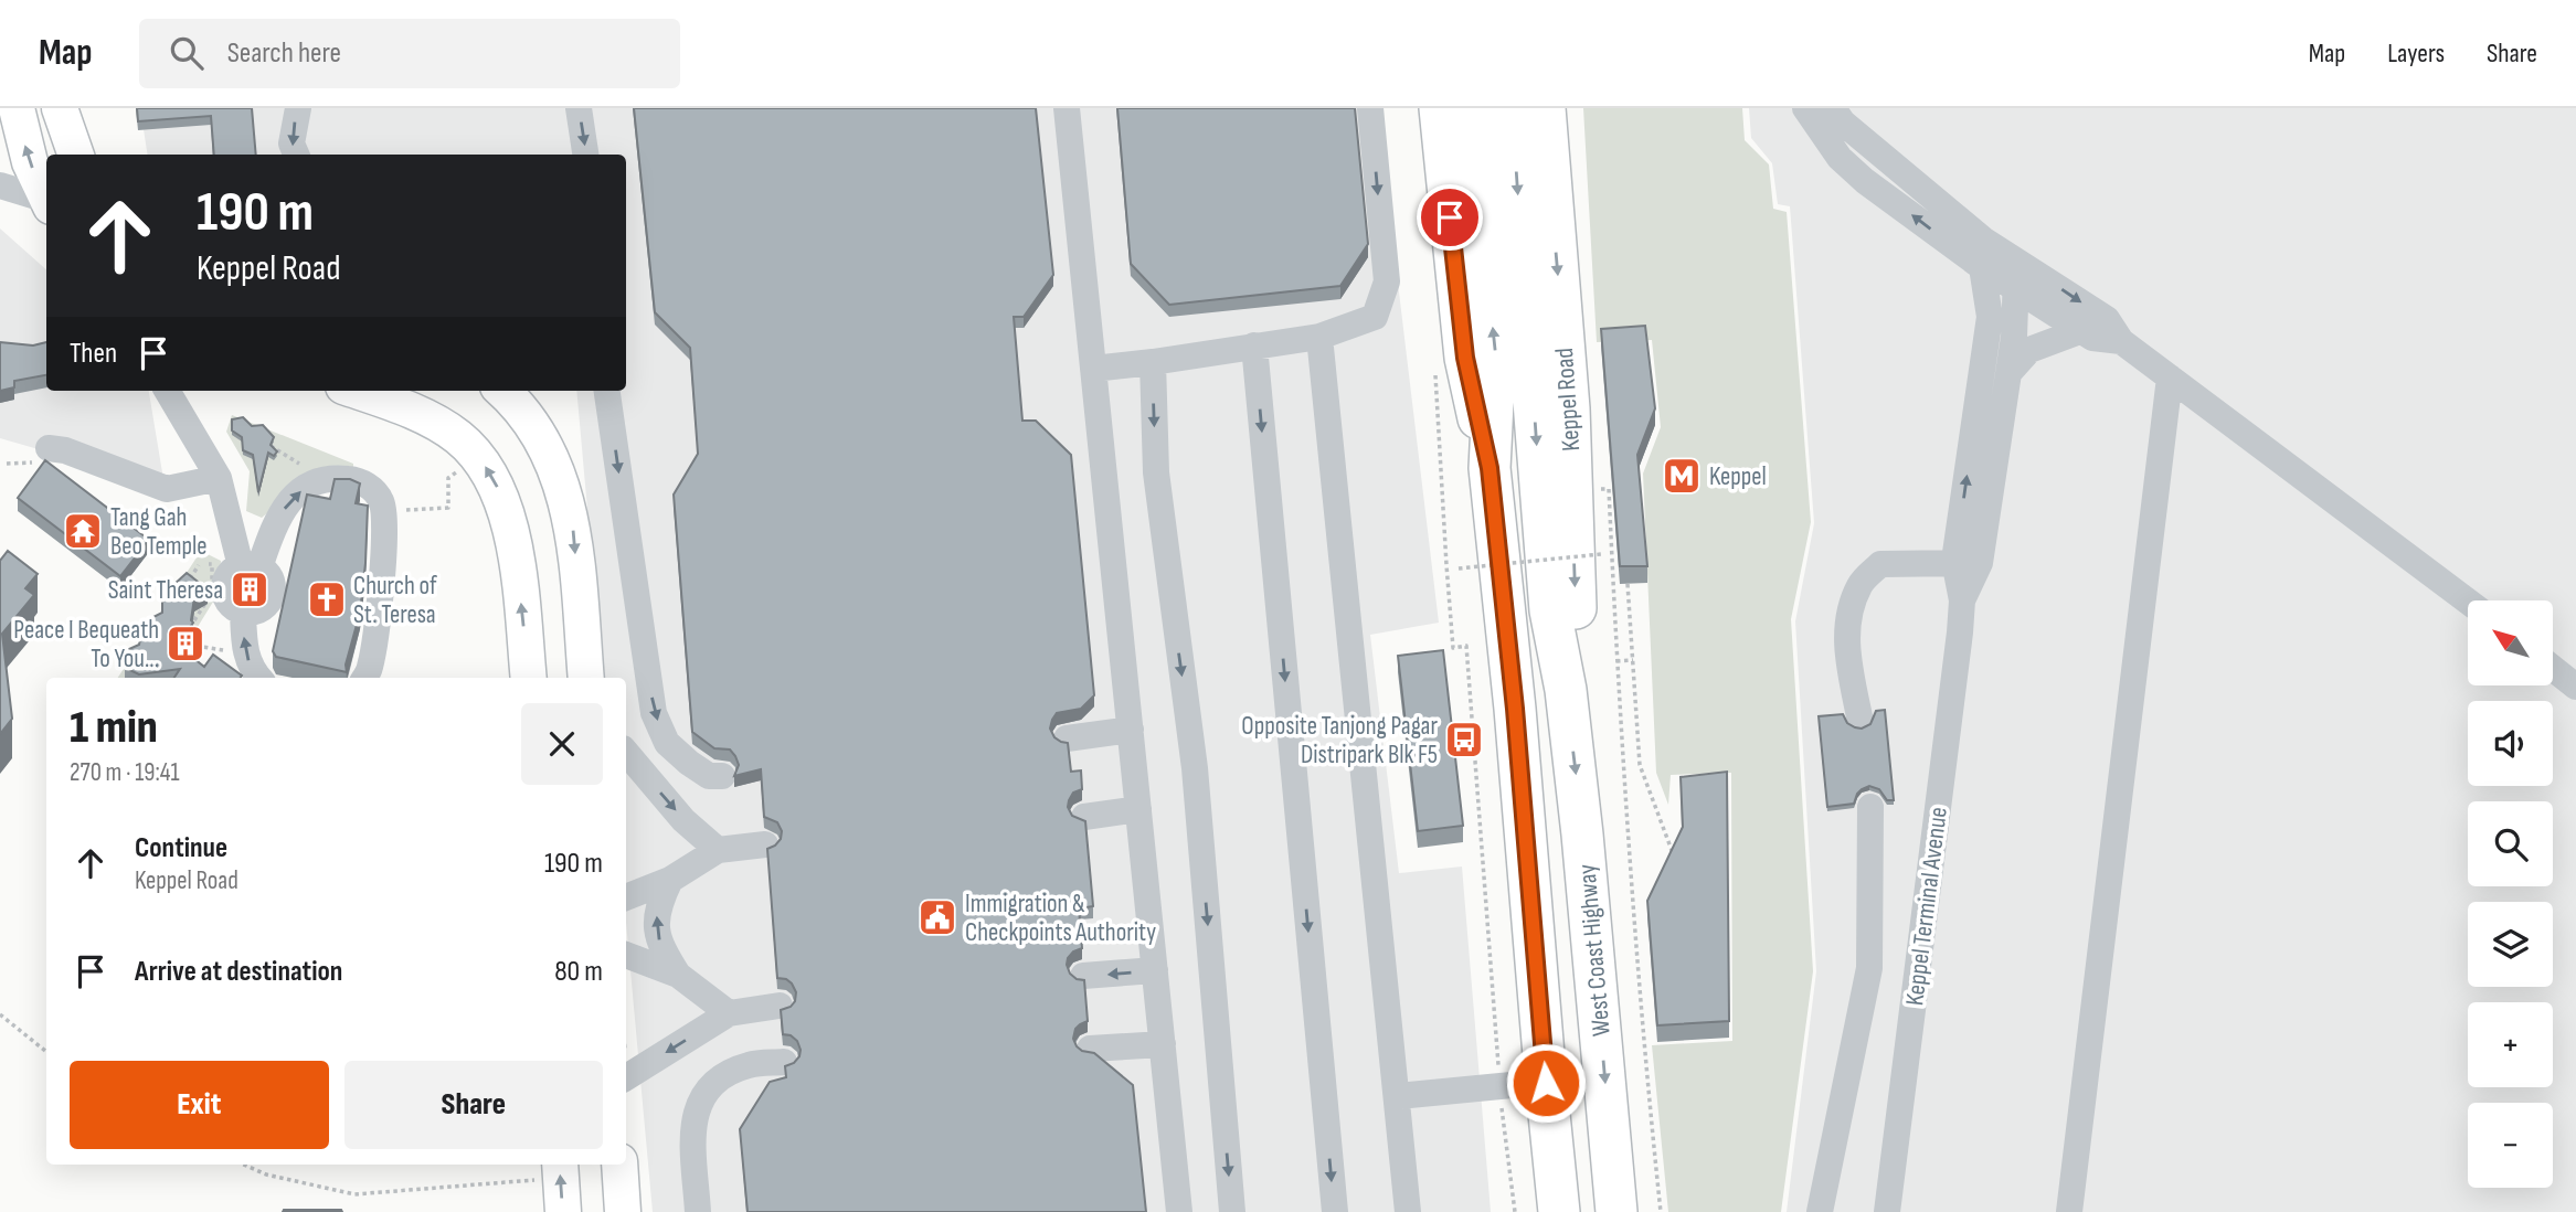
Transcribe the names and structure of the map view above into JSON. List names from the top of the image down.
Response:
{
  "streets": {
    "highway": ["Keppel Road", "West Coast Highway"],
    "street": ["Keppel Terminal Avenue"]
  },
  "crossings": [
    ["Keppel Road", "West Coast Highway"]
  ],
  "places": {
    "metro station": ["Keppel"],
    "temple": ["Tang Gah Beo Temple"],
    "building": ["Saint Theresa", "Peace I Bequeath To You..."],
    "church": ["Church of St. Teresa"],
    "bus stop": ["Opposite Tanjong Pagar Distripark Blk F5"],
    "public building": ["Immigration & Checkpoints Authority"]
  },
  "north": "top left",
  "page": {
    "header": "Map",
    "search": "Search here",
    "nav": ["Map", "Layers", "Share"],
    "turn": ["190 m", "Keppel Road"],
    "then": "Then",
    "map_buttons": ["+", "−"],
    "heading": ["1 min", "270 m · 19:41"],
    "list": [
      {
        "name": "Continue",
        "note": "Keppel Road",
        "value": "190 m"
      },
      {
        "name": "Arrive at destination",
        "value": "80 m"
      }
    ],
    "buttons": ["Exit", "Share"]
  }
}
